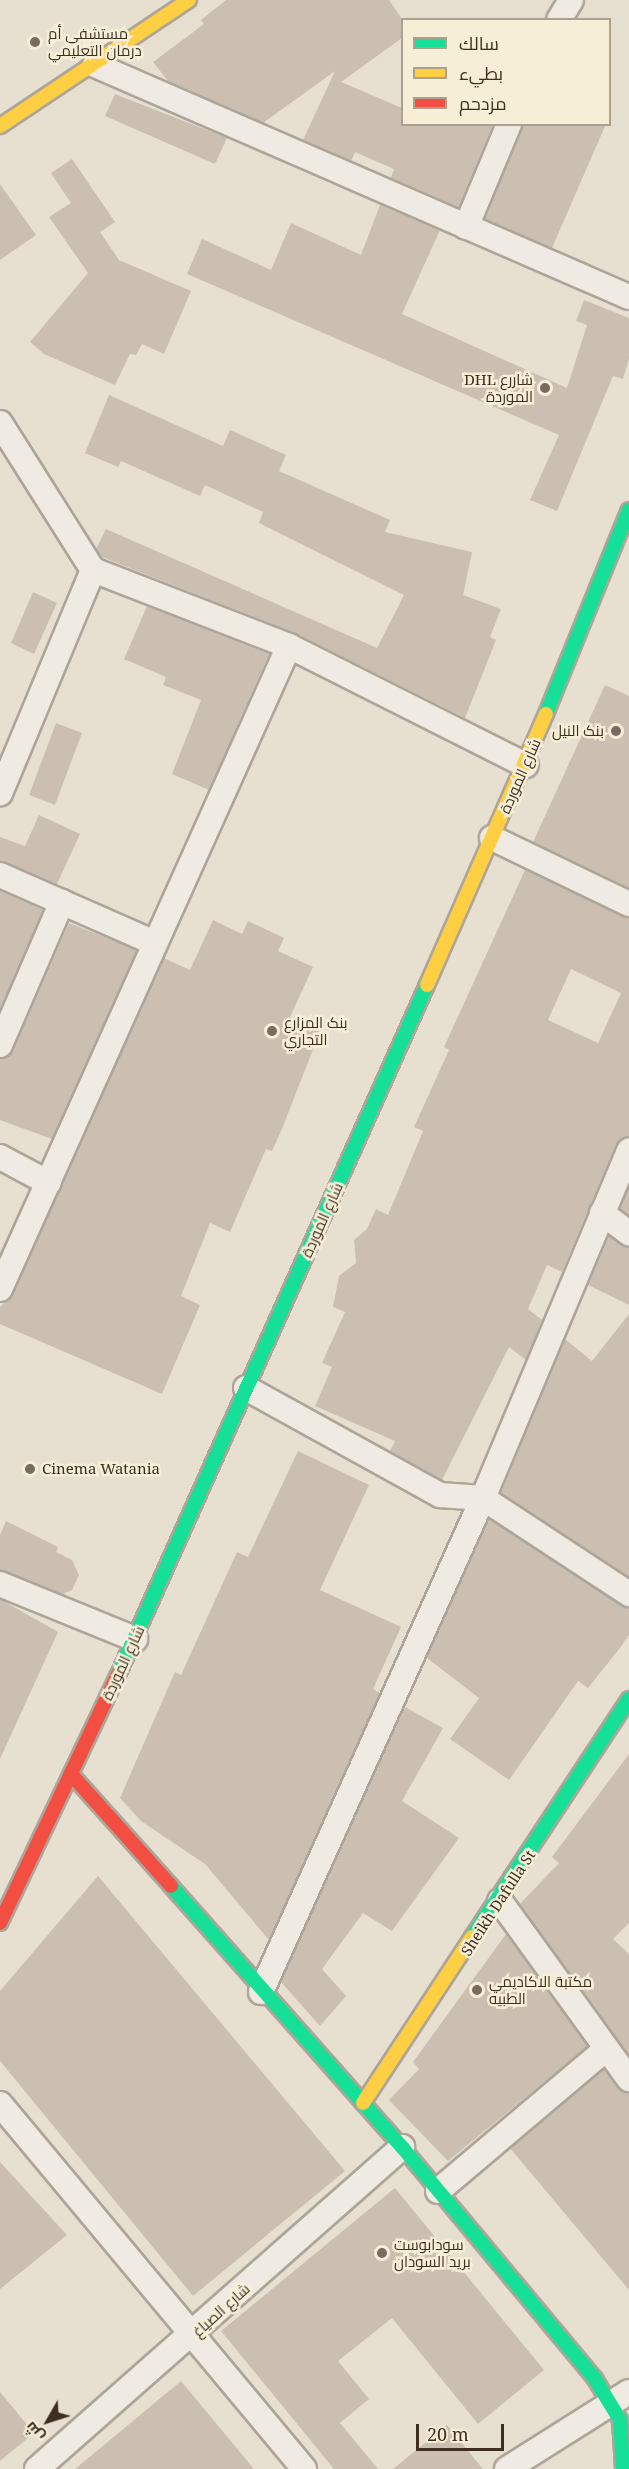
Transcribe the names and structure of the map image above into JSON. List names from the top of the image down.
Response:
{
  "streets": {
    "street": ["شارع الموردة", "Sheikh Dafulla St", "شارع الصياغ"]
  },
  "places": [
    "مستشفى أم درمان التعليمي",
    "DHL شاررع الموردة",
    "بنک النيل",
    "بنک المزارع التجاري",
    "Cinema Watania",
    "مكتبة الاكاديمي الطبيه",
    "سودابوست بريد السودان"
  ],
  "legend": ["سالك", "بطيء", "مزدحم"],
  "scale_bar": "20 m",
  "north": "bottom left"
}
